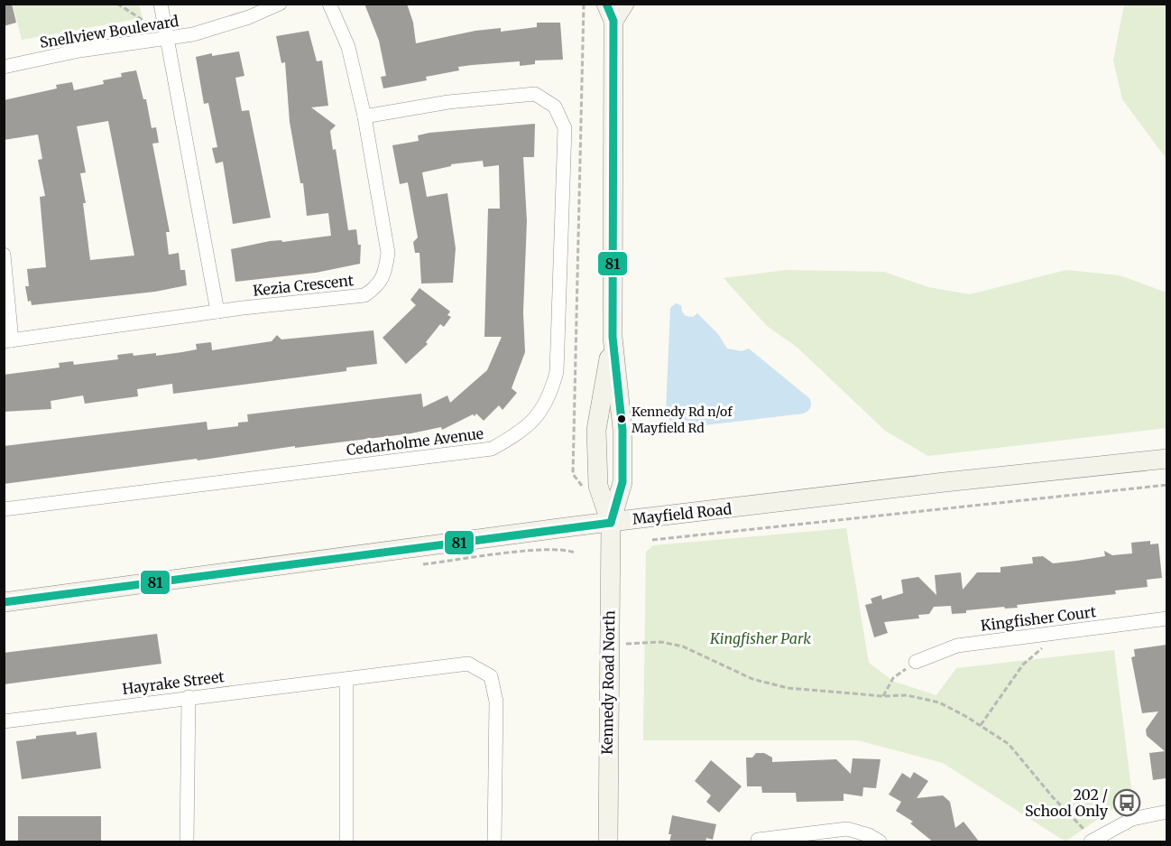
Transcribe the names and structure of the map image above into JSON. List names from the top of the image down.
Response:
{
  "streets": {
    "main road": ["Mayfield Road", "Kennedy Road North"],
    "street": [
      "Snellview Boulevard",
      "Kezia Crescent",
      "Cedarholme Avenue",
      "Kingfisher Court",
      "Hayrake Street"
    ]
  },
  "crossings": [
    ["Kezia Crescent", "Cedarholme Avenue"],
    ["Mayfield Road", "Kennedy Road North"]
  ],
  "parks": ["Kingfisher Park"],
  "places": {
    "other": ["Kennedy Rd n/of Mayfield Rd"],
    "bus stop": ["202 / School Only"]
  },
  "lines": ["transit line 81"]
}
